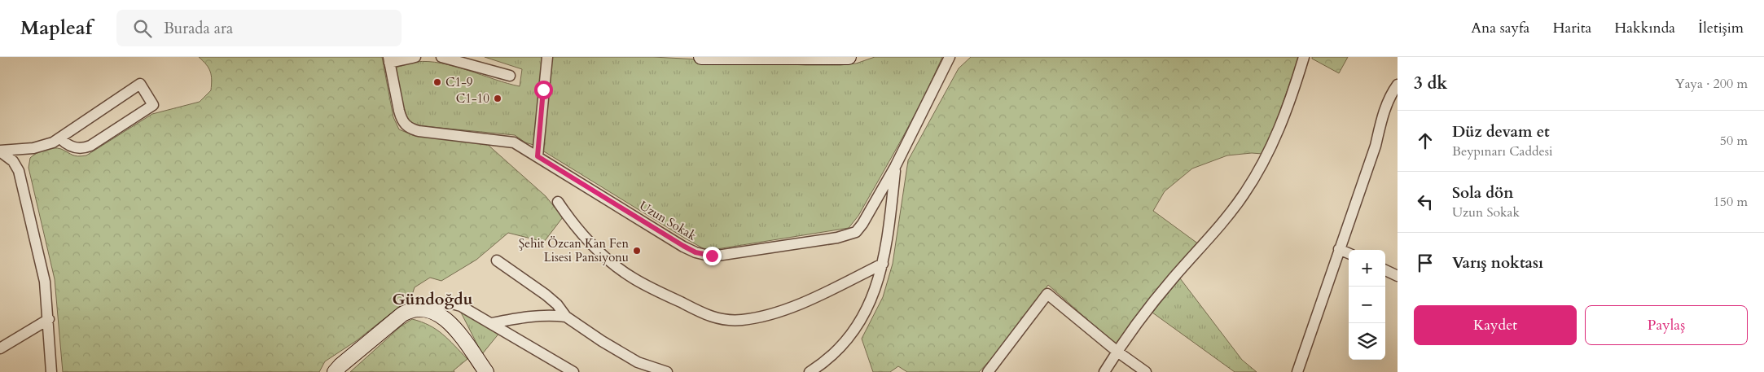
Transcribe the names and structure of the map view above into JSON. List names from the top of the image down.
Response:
{
  "streets": {
    "street": ["Uzun Sokak"]
  },
  "districts": ["Gündoğdu"],
  "places": ["C1-9", "C1-10", "Şehit Özcan Kan Fen Lisesi Pansiyonu"],
  "page": {
    "header": "Mapleaf",
    "search": "Burada ara",
    "nav": [
      "Ana sayfa",
      "Harita",
      "Hakkında",
      "İletişim"
    ],
    "heading": ["3 dk", "Yaya · 200 m"],
    "list": [
      ["Düz devam et", "Beypınarı Caddesi", "50 m"],
      ["Sola dön", "Uzun Sokak", "150 m"],
      "Varış noktası"
    ],
    "map_buttons": ["+", "−"],
    "buttons": ["Kaydet", "Paylaş"]
  }
}
